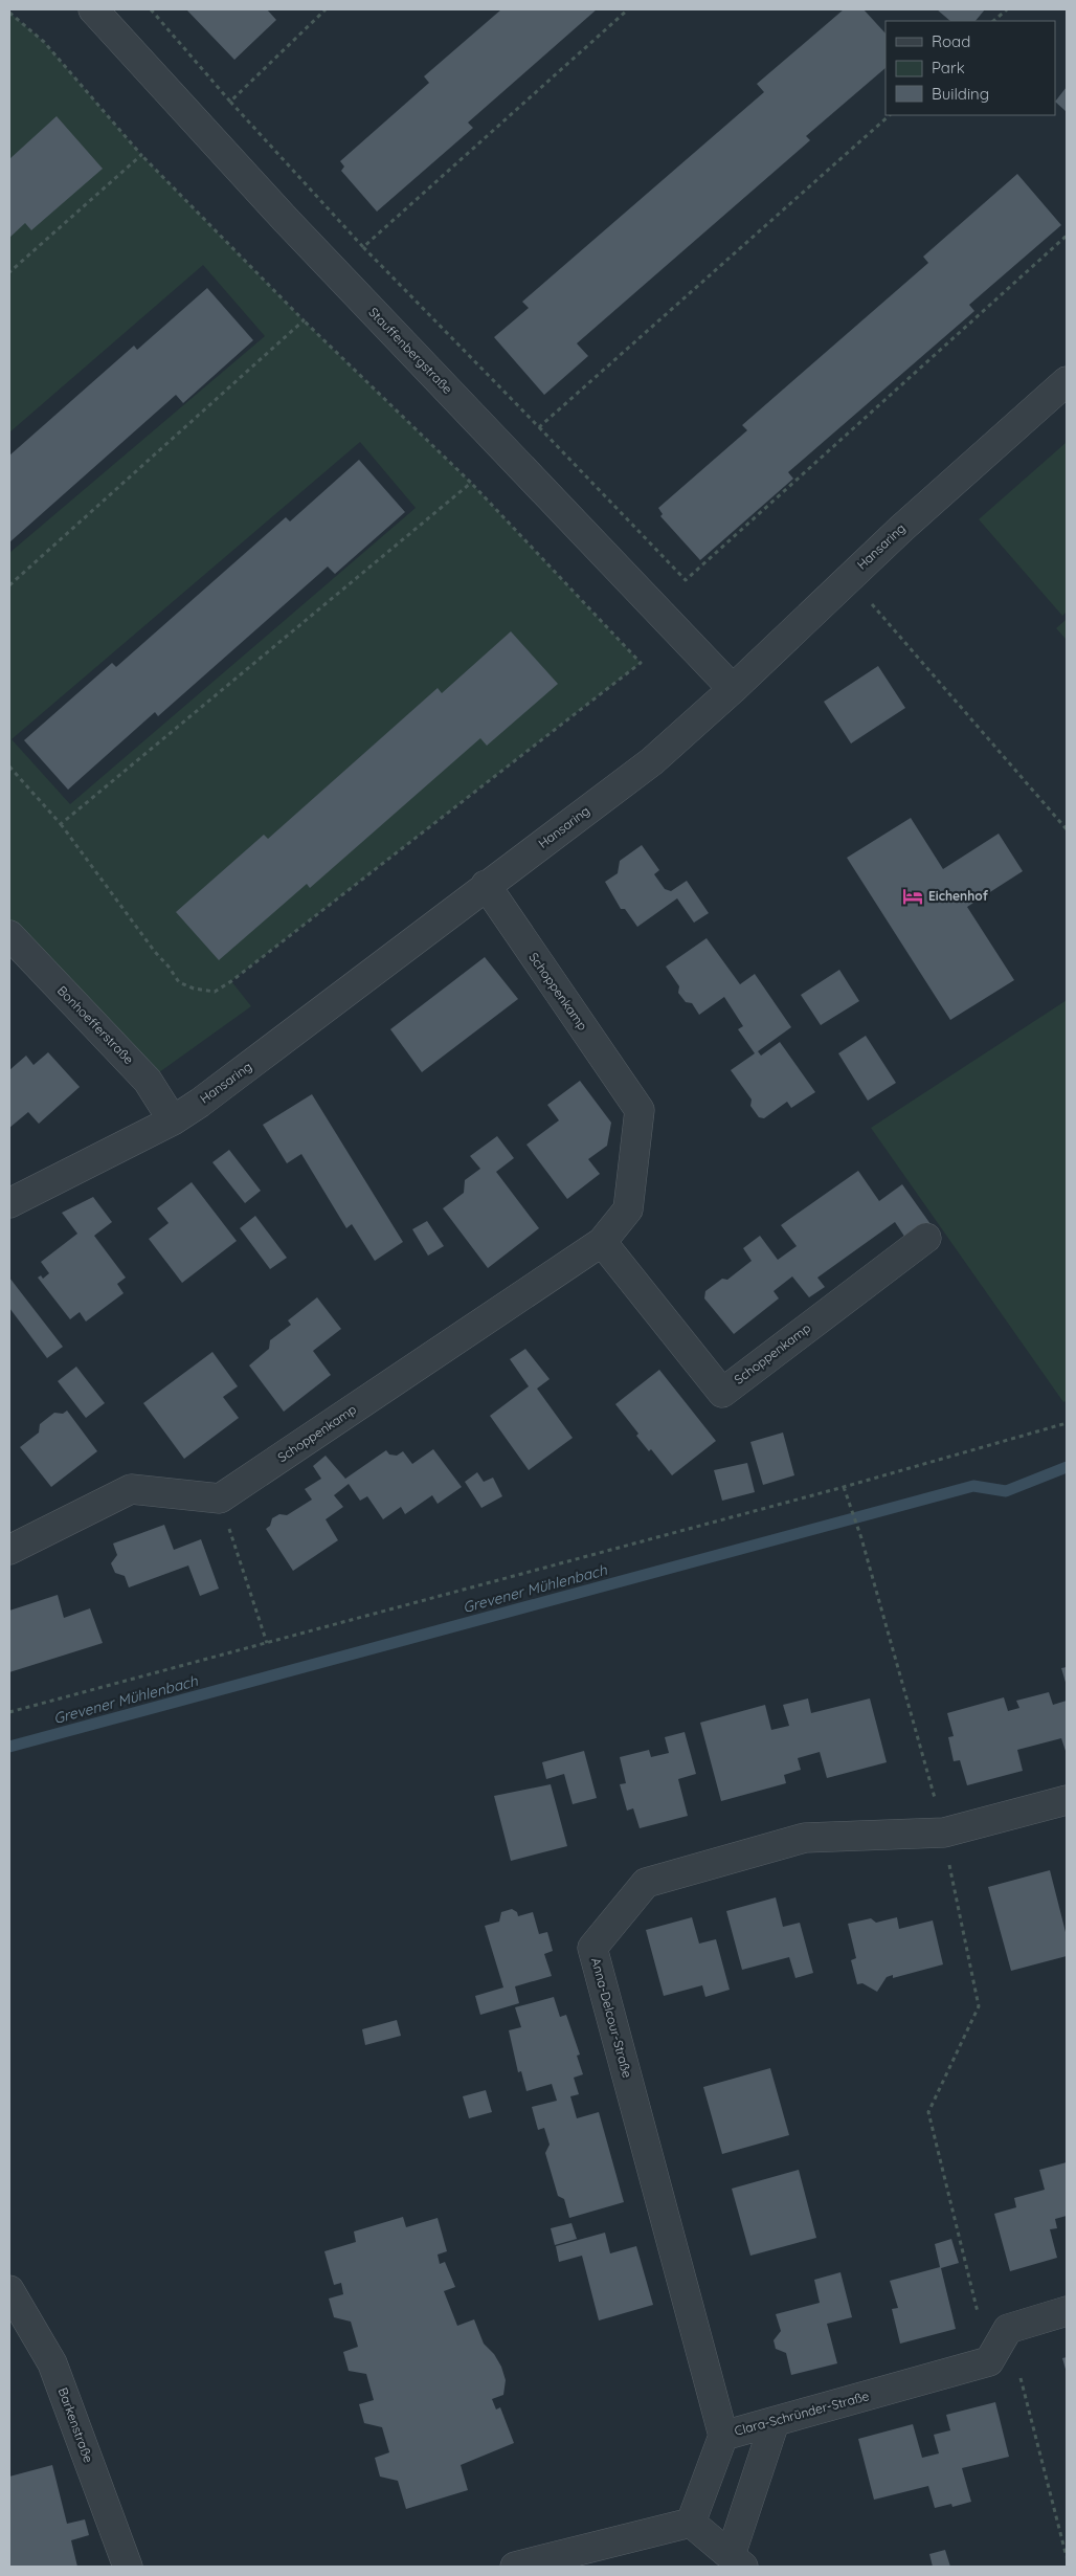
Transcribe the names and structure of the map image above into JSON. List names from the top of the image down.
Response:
{
  "streets": {
    "street": [
      "Stauffenbergstraße",
      "Hansaring",
      "Schoppenkamp",
      "Bonhoefferstraße",
      "Anna-Delcour-Straße",
      "Clara-Schründer-Straße",
      "Barkenstraße"
    ]
  },
  "crossings": [
    ["Stauffenbergstraße", "Hansaring"],
    ["Hansaring", "Schoppenkamp"],
    ["Hansaring", "Bonhoefferstraße"],
    ["Anna-Delcour-Straße", "Clara-Schründer-Straße"]
  ],
  "water": ["Grevener Mühlenbach"],
  "places": {
    "hotel": ["Eichenhof"]
  },
  "legend": ["Road", "Park", "Building"]
}
